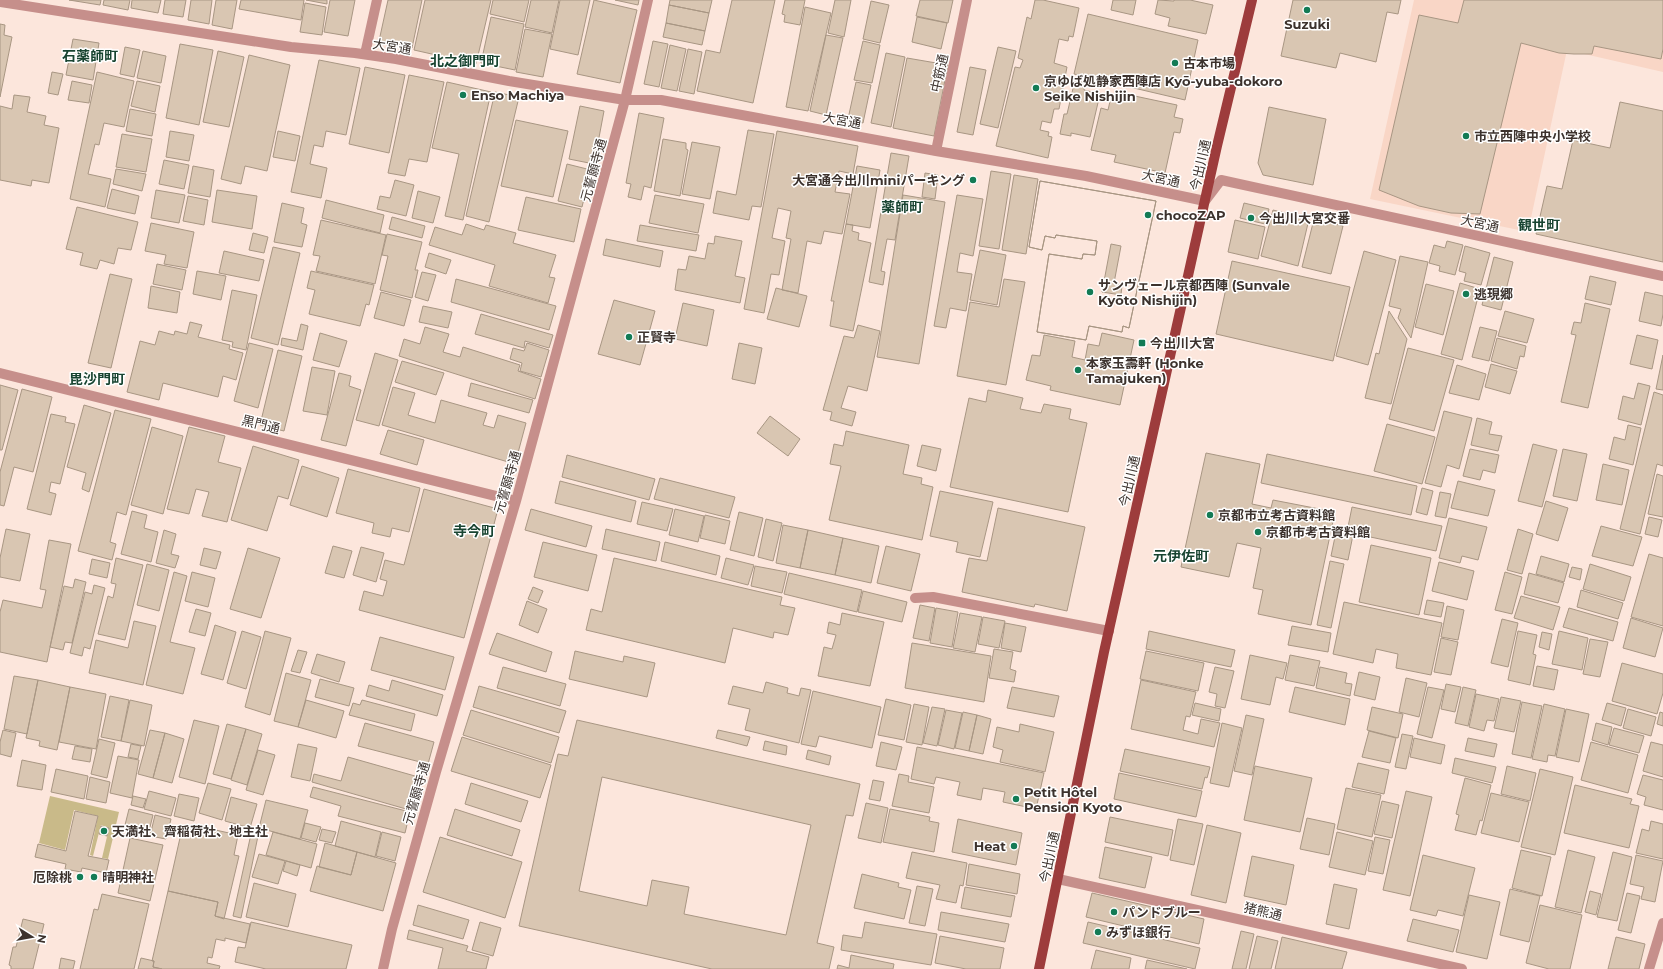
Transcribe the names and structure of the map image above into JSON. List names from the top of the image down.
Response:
{
  "streets": {
    "main road": ["今出川通"],
    "street": [
      "大宮通",
      "中筋通",
      "元誓願寺通",
      "黒門通",
      "猪熊通"
    ]
  },
  "crossings": [
    ["大宮通", "中筋通"],
    ["大宮通", "今出川通"],
    ["大宮通", "元誓願寺通"],
    ["今出川通", "猪熊通"],
    ["元誓願寺通", "黒門通"]
  ],
  "districts": [
    "石薬師町",
    "北之御門町",
    "薬師町",
    "観世町",
    "毘沙門町",
    "寺今町",
    "元伊佐町"
  ],
  "places": {
    "other": [
      "Suzuki",
      "古本市場",
      "京ゆば処静家西陣店 Kyō-yuba-dokoro Seike Nishijin",
      "Enso Machiya",
      "市立西陣中央小学校",
      "大宮通今出川miniパーキング",
      "chocoZAP",
      "今出川大宮交番",
      "サンヴェール京都西陣 (Sunvale Kyōto Nishijin)",
      "逃現郷",
      "正賢寺",
      "本家玉壽軒 (Honke Tamajuken)",
      "京都市立考古資料館",
      "京都市考古資料館",
      "Petit Hôtel Pension Kyoto",
      "天満社、齊稲荷社、地主社",
      "Heat",
      "厄除桃",
      "晴明神社",
      "パンドブルー",
      "みずほ銀行"
    ],
    "transit": ["今出川大宮"]
  },
  "north": "right"
}
